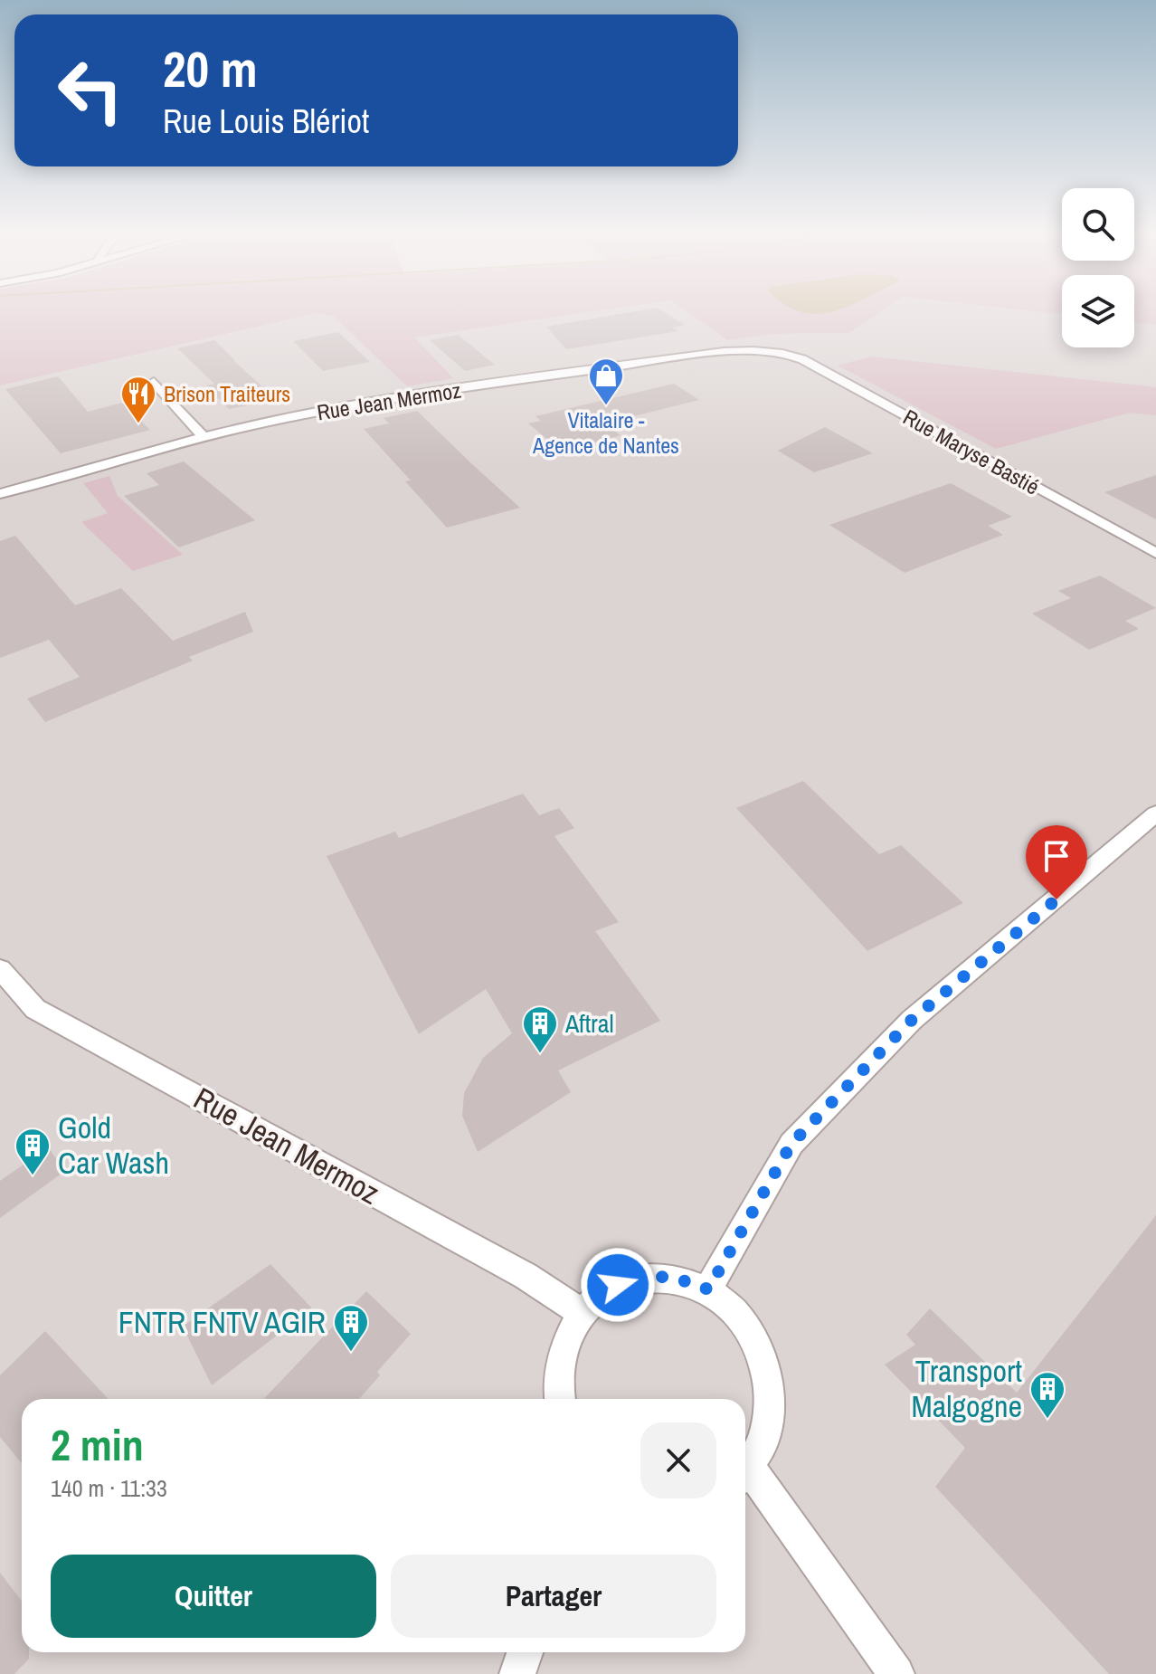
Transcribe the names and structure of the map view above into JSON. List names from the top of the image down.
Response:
{
  "streets": {
    "street": ["Rue Jean Mermoz", "Rue Maryse Bastié"]
  },
  "crossings": [
    ["Rue Jean Mermoz", "Rue Maryse Bastié"]
  ],
  "places": {
    "shop": ["Vitalaire - Agence de Nantes"],
    "restaurant": ["Brison Traiteurs"],
    "building": [
      "Aftral",
      "Gold Car Wash",
      "FNTR FNTV AGIR",
      "Transport Malgogne"
    ]
  },
  "page": {
    "turn": ["20 m", "Rue Louis Blériot"],
    "heading": ["2 min", "140 m · 11:33"],
    "buttons": ["Quitter", "Partager"]
  }
}
